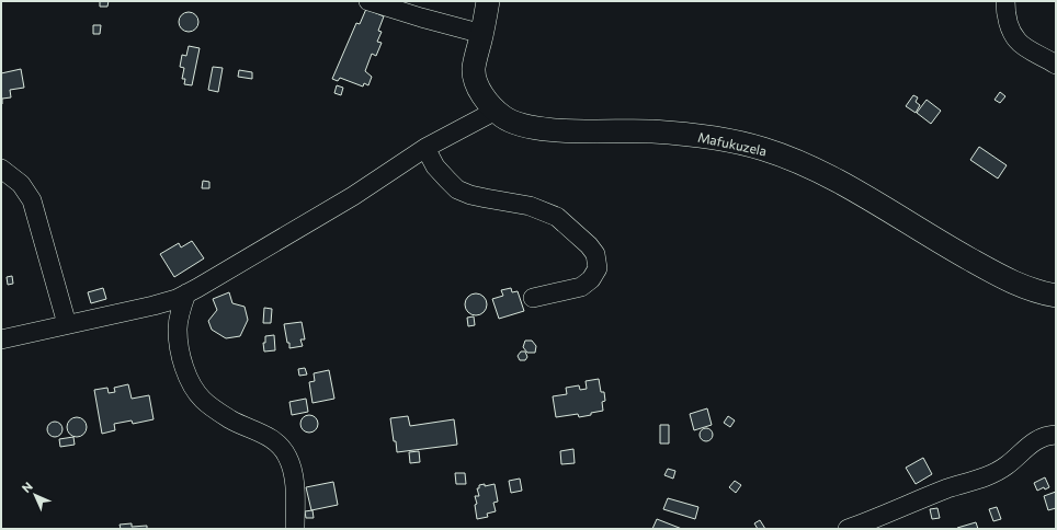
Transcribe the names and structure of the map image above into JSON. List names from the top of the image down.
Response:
{
  "streets": {
    "main road": ["Mafukuzela"]
  },
  "north": "top left"
}
